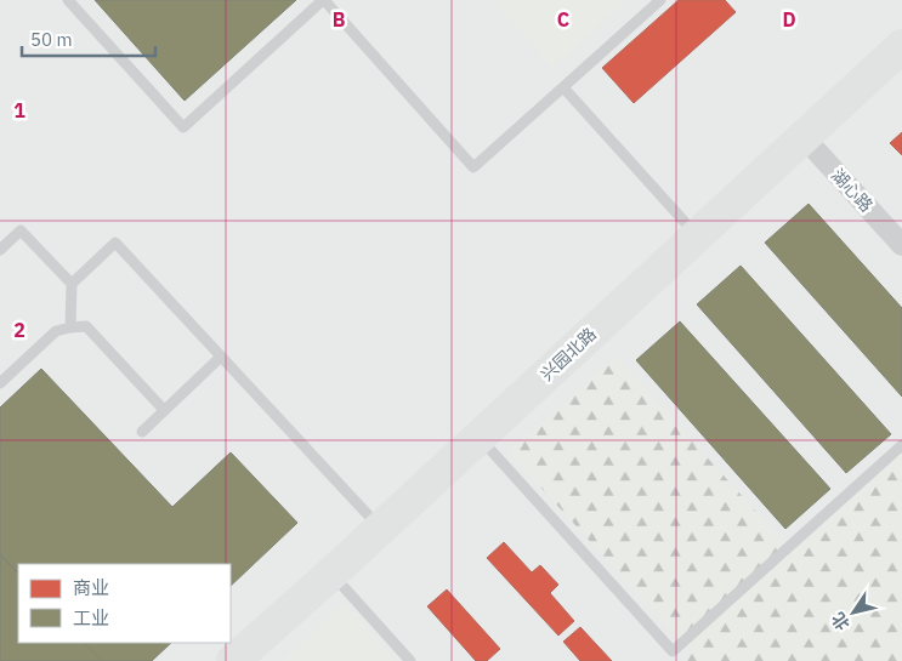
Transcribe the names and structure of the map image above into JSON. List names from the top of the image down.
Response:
{
  "streets": {
    "main road": ["兴园北路"],
    "street": ["湖心路"]
  },
  "crossings": [
    ["湖心路", "兴园北路"]
  ],
  "legend": ["商业", "工业"],
  "scale_bar": "50 m",
  "north": "bottom left",
  "grid": {
    "columns": ["B", "C", "D"],
    "rows": ["1", "2"]
  }
}
